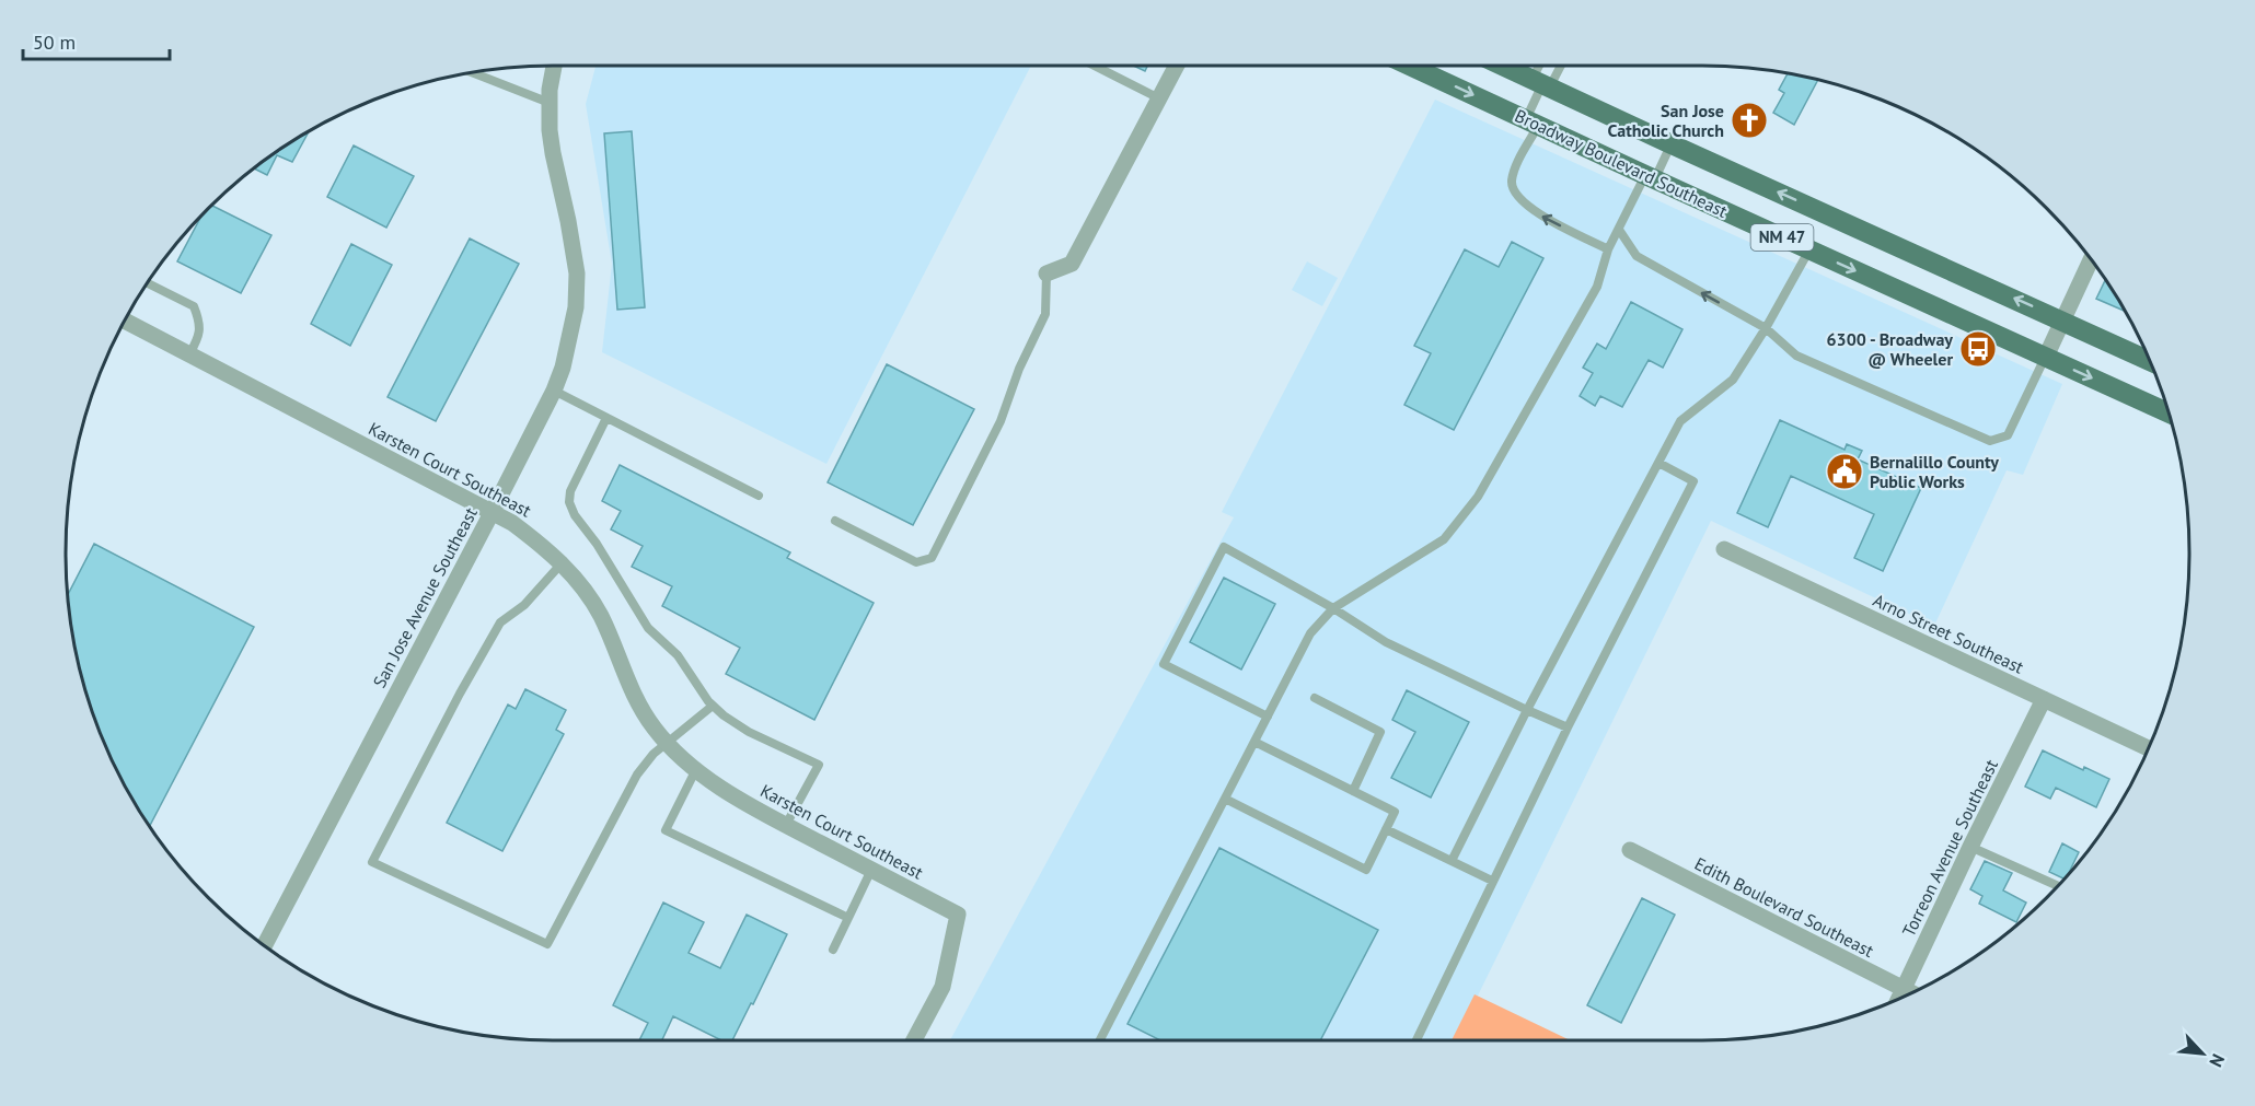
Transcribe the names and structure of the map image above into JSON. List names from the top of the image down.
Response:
{
  "streets": {
    "main road": ["Broadway Boulevard Southeast", "NM 47"],
    "street": [
      "Karsten Court Southeast",
      "San Jose Avenue Southeast",
      "Arno Street Southeast",
      "Torreon Avenue Southeast",
      "Edith Boulevard Southeast"
    ]
  },
  "crossings": [
    ["Karsten Court Southeast", "San Jose Avenue Southeast"],
    ["Arno Street Southeast", "Torreon Avenue Southeast"],
    ["Torreon Avenue Southeast", "Edith Boulevard Southeast"]
  ],
  "places": {
    "church": ["San Jose Catholic Church"],
    "bus stop": ["6300 - Broadway @ Wheeler"],
    "public building": ["Bernalillo County Public Works"]
  },
  "scale_bar": "50 m",
  "north": "bottom right"
}
